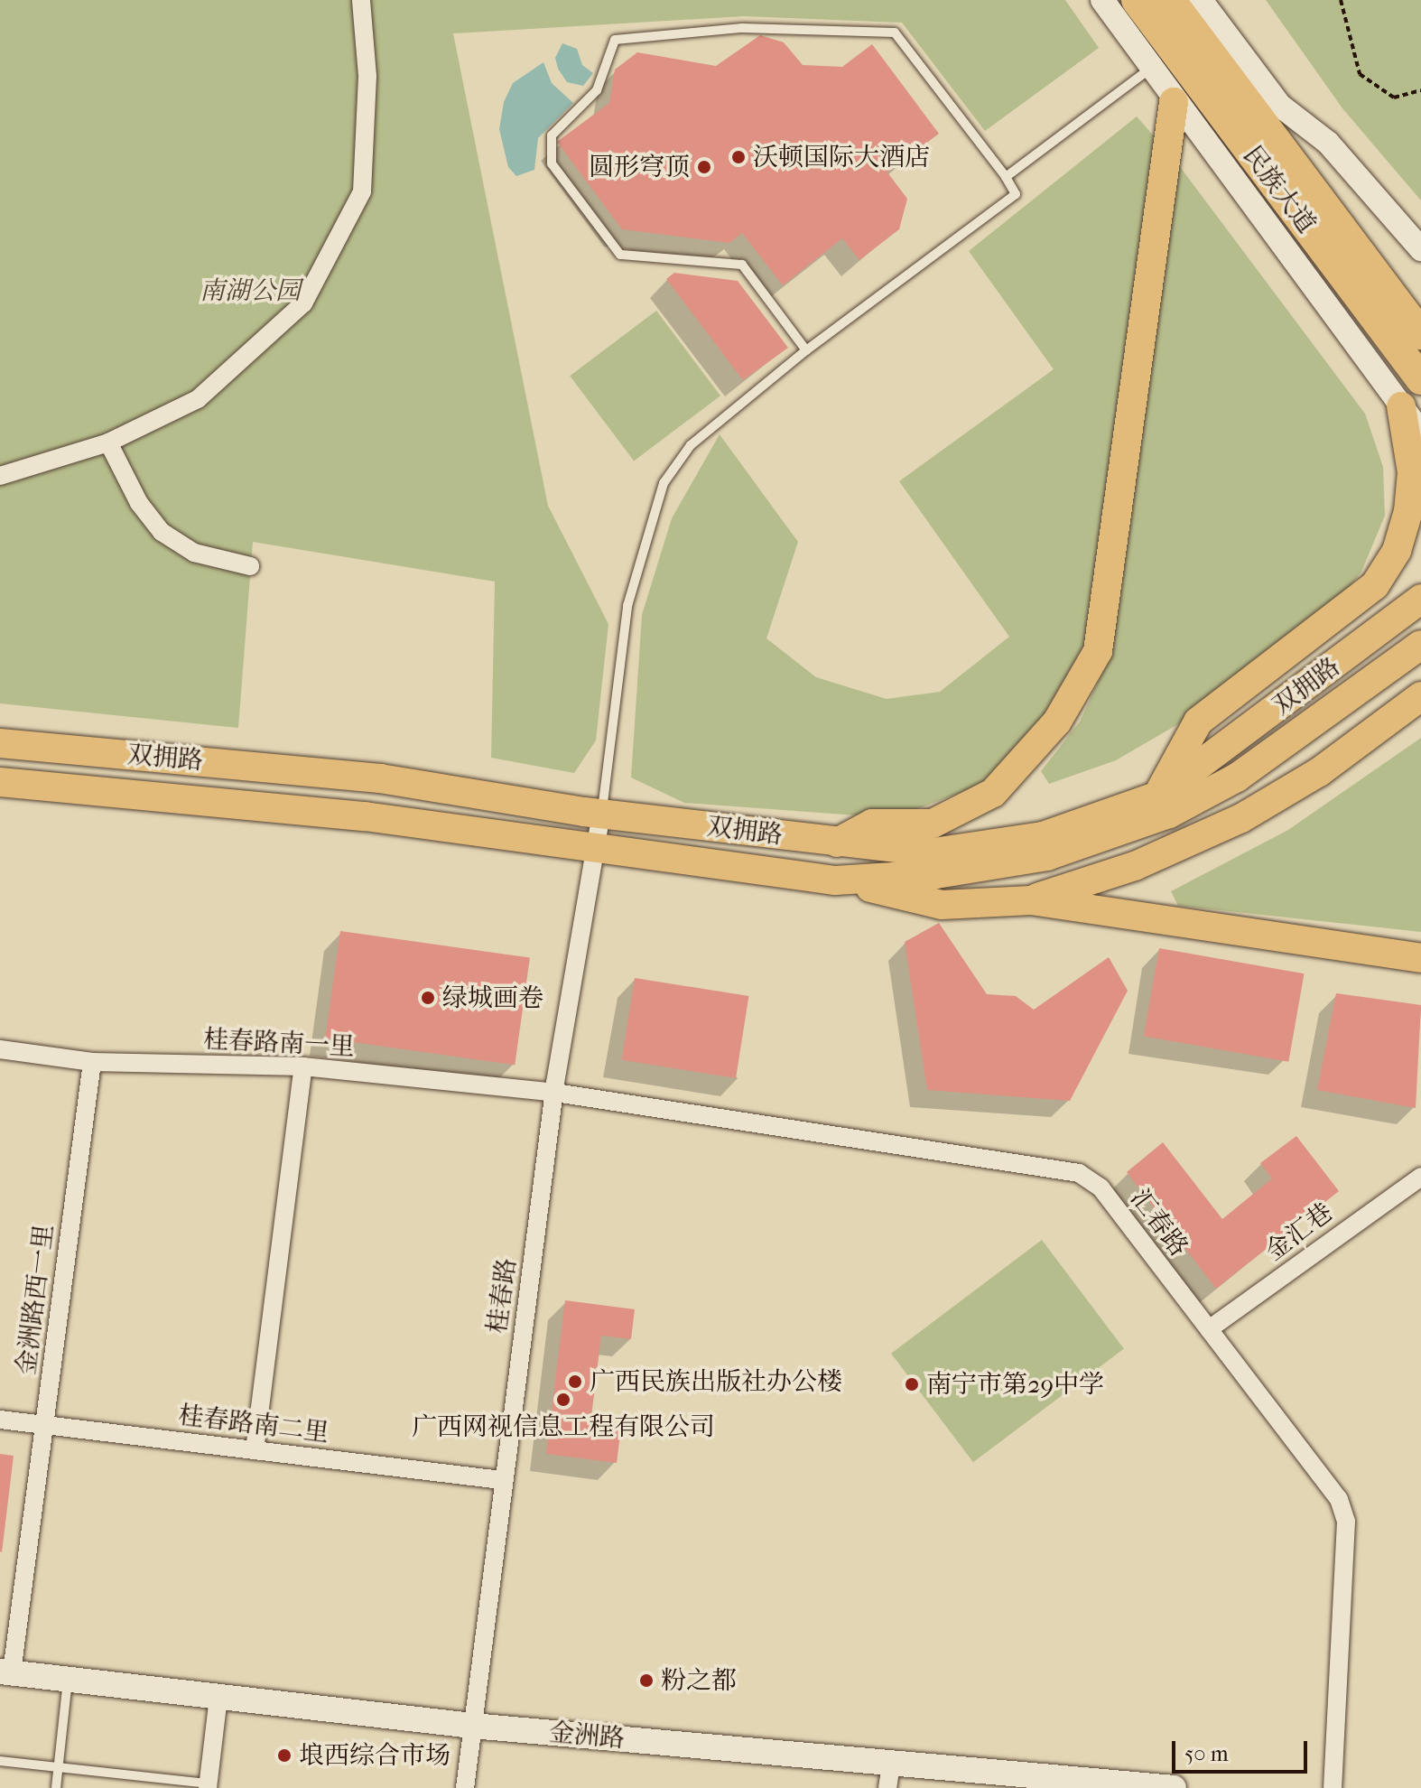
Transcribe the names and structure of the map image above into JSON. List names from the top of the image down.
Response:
{
  "streets": {
    "highway": ["民族大道"],
    "main road": ["双拥路", "金洲路"],
    "street": [
      "桂春路南一里",
      "汇春路",
      "金汇巷",
      "桂春路",
      "金洲路西一里",
      "桂春路南二里"
    ]
  },
  "crossings": [
    ["双拥路", "桂春路"],
    ["桂春路南一里", "汇春路"],
    ["桂春路南一里", "桂春路"],
    ["桂春路南一里", "金洲路西一里"],
    ["汇春路", "金汇巷"],
    ["汇春路", "桂春路"],
    ["桂春路", "桂春路南二里"],
    ["桂春路", "金洲路"],
    ["金洲路西一里", "桂春路南二里"],
    ["金洲路西一里", "金洲路"]
  ],
  "parks": ["南湖公园"],
  "places": [
    "沃顿国际大酒店",
    "圆形穹顶",
    "绿城画卷",
    "广西民族出版社办公楼",
    "南宁市第29中学",
    "广西网视信息工程有限公司",
    "粉之都",
    "埌西综合市场"
  ],
  "scale_bar": "50 m"
}
